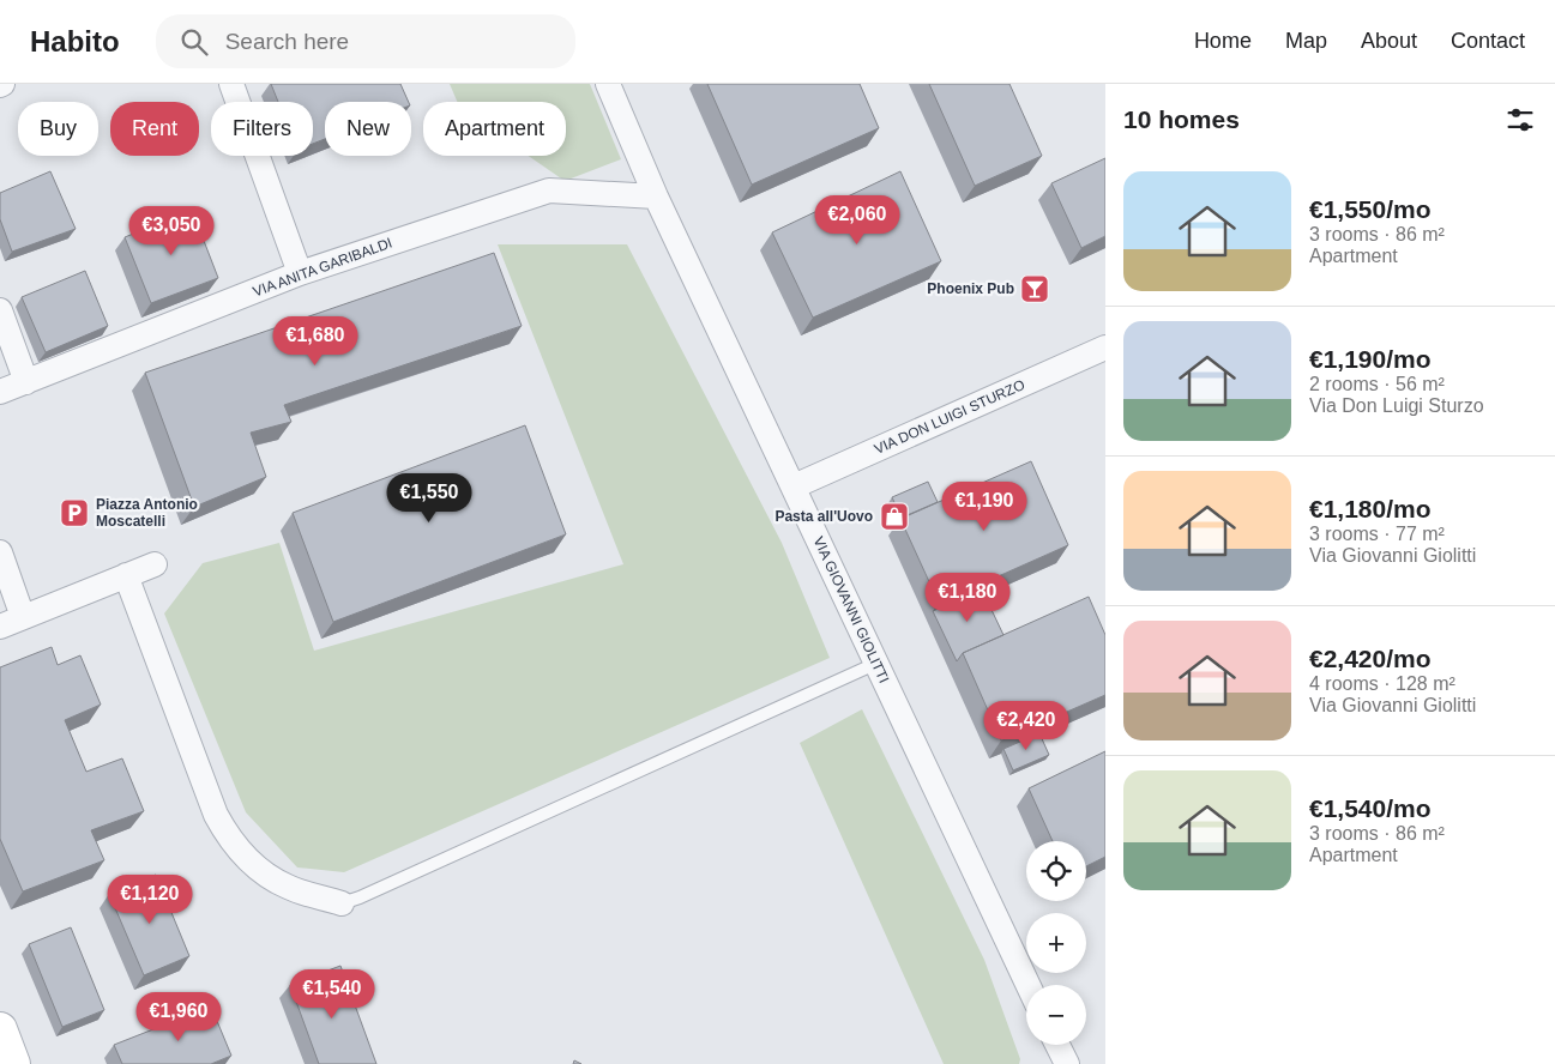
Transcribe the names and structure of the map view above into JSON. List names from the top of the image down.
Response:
{
  "streets": {
    "street": ["VIA ANITA GARIBALDI", "VIA DON LUIGI STURZO", "VIA GIOVANNI GIOLITTI"]
  },
  "crossings": [
    ["VIA ANITA GARIBALDI", "VIA GIOVANNI GIOLITTI"],
    ["VIA DON LUIGI STURZO", "VIA GIOVANNI GIOLITTI"]
  ],
  "places": {
    "bar": ["Phoenix Pub"],
    "parking": ["Piazza Antonio Moscatelli"],
    "shop": ["Pasta all'Uovo"]
  },
  "page": {
    "header": "Habito",
    "search": "Search here",
    "nav": [
      "Home",
      "Map",
      "About",
      "Contact"
    ],
    "heading": "10 homes",
    "chip": [
      "Buy",
      "Rent",
      "Filters",
      "New",
      "Apartment"
    ],
    "list": [
      {
        "name": "€1,550/mo",
        "note": "3 rooms · 86 m² · Apartment"
      },
      {
        "name": "€1,190/mo",
        "note": "2 rooms · 56 m² · Via Don Luigi Sturzo"
      },
      {
        "name": "€1,180/mo",
        "note": "3 rooms · 77 m² · Via Giovanni Giolitti"
      },
      {
        "name": "€2,420/mo",
        "note": "4 rooms · 128 m² · Via Giovanni Giolitti"
      },
      {
        "name": "€1,540/mo",
        "note": "3 rooms · 86 m² · Apartment"
      }
    ],
    "price": [
      "€2,060",
      "€3,050",
      "€1,680",
      "€1,550",
      "€1,190",
      "€1,180",
      "€2,420",
      "€1,120",
      "€1,540",
      "€1,960"
    ],
    "map_buttons": ["+", "−"]
  }
}
